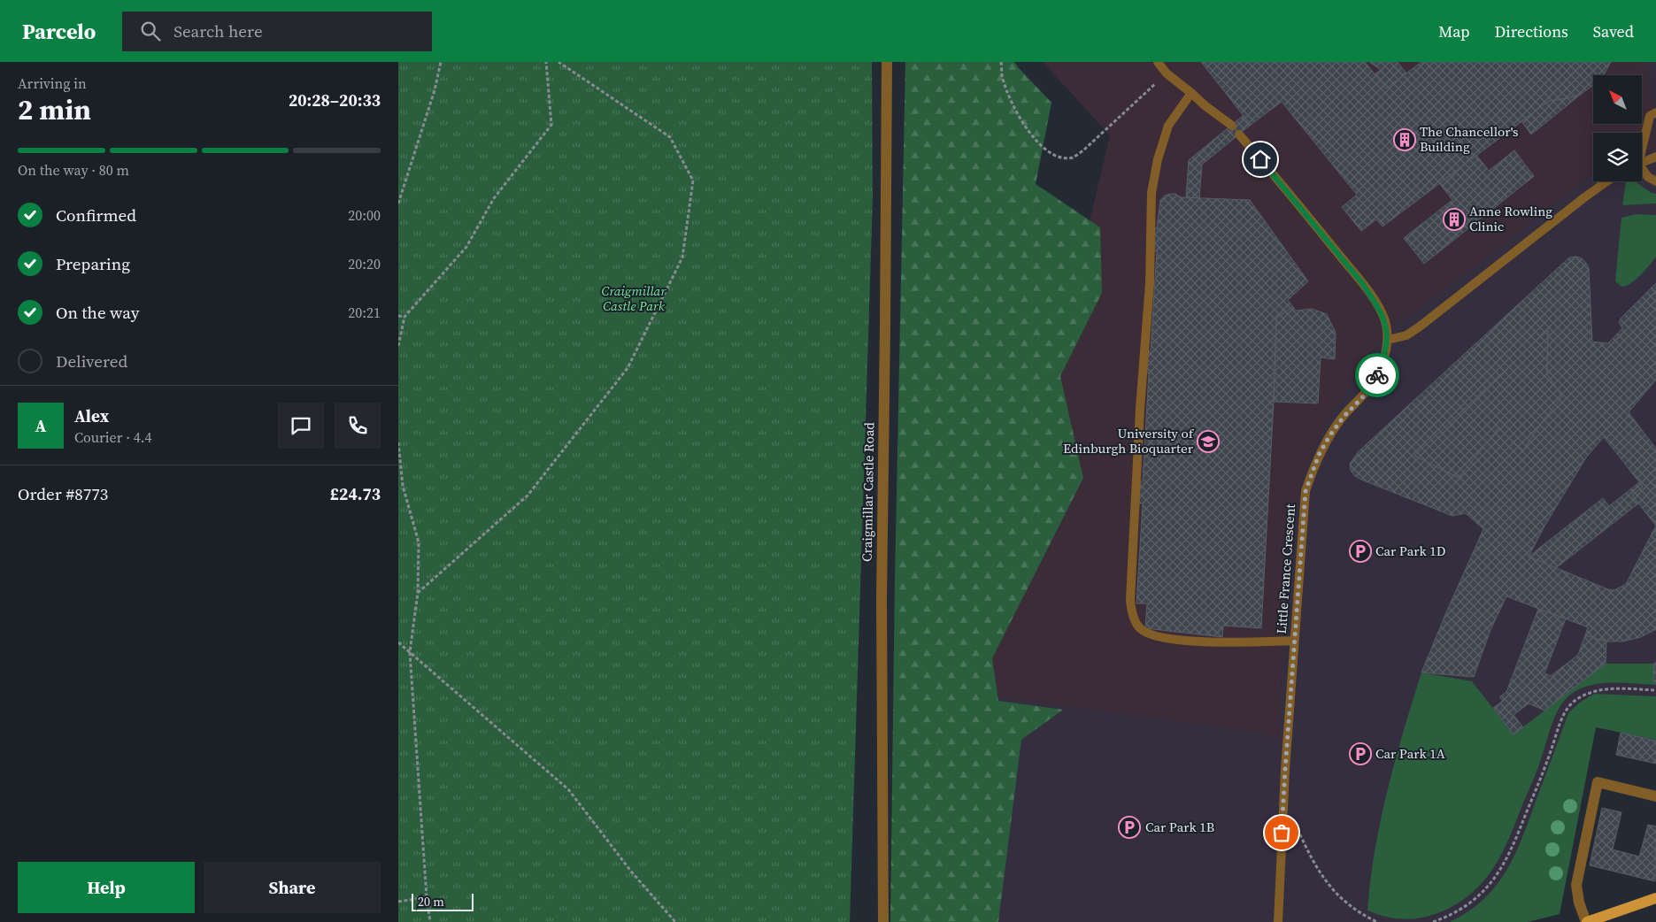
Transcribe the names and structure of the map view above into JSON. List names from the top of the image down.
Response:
{
  "streets": {
    "street": ["Craigmillar Castle Road"],
    "lane": ["Little France Crescent"]
  },
  "parks": ["Craigmillar Castle Park"],
  "places": {
    "building": ["The Chancellor's Building", "Anne Rowling Clinic"],
    "school or university": ["University of Edinburgh Bioquarter"],
    "parking": ["Car Park 1D", "Car Park 1A", "Car Park 1B"]
  },
  "scale_bar": "20 m",
  "north": "top left",
  "page": {
    "header": "Parcelo",
    "search": "Search here",
    "nav": ["Map", "Directions", "Saved"],
    "heading": ["2 min", "Arriving in", "20:28–20:33"],
    "panel": [
      "Alex",
      "Courier · 4.4",
      "Order #8773",
      "£24.73"
    ],
    "bar": "On the way · 80 m",
    "list": [
      ["Confirmed", "20:00"],
      ["Preparing", "20:20"],
      ["On the way", "20:21"],
      "Delivered"
    ],
    "round": "A",
    "buttons": ["Help", "Share"],
    "scale": "20 m"
  }
}
